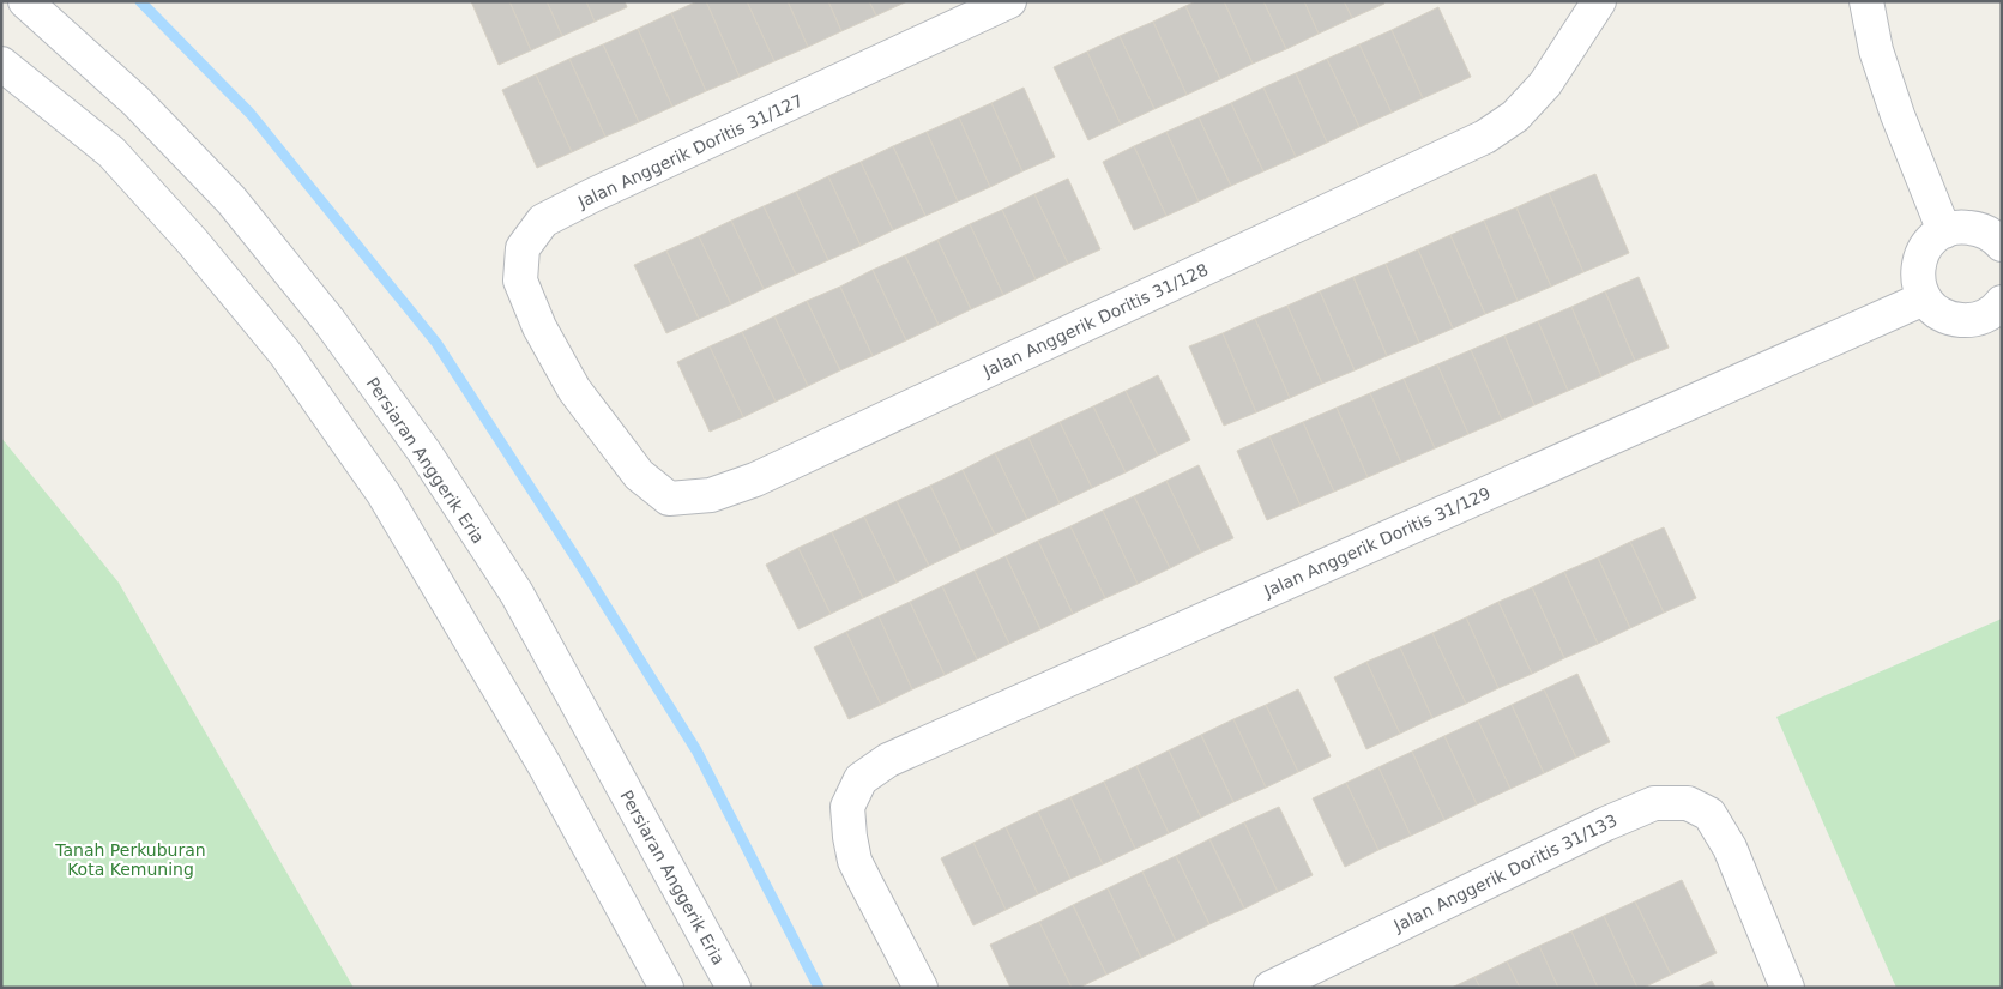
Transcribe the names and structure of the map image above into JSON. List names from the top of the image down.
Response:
{
  "streets": {
    "street": [
      "Jalan Anggerik Doritis 31/127",
      "Jalan Anggerik Doritis 31/128",
      "Persiaran Anggerik Eria",
      "Jalan Anggerik Doritis 31/129",
      "Jalan Anggerik Doritis 31/133"
    ]
  },
  "crossings": [
    ["Jalan Anggerik Doritis 31/127", "Jalan Anggerik Doritis 31/128"]
  ],
  "parks": ["Tanah Perkuburan Kota Kemuning"]
}
